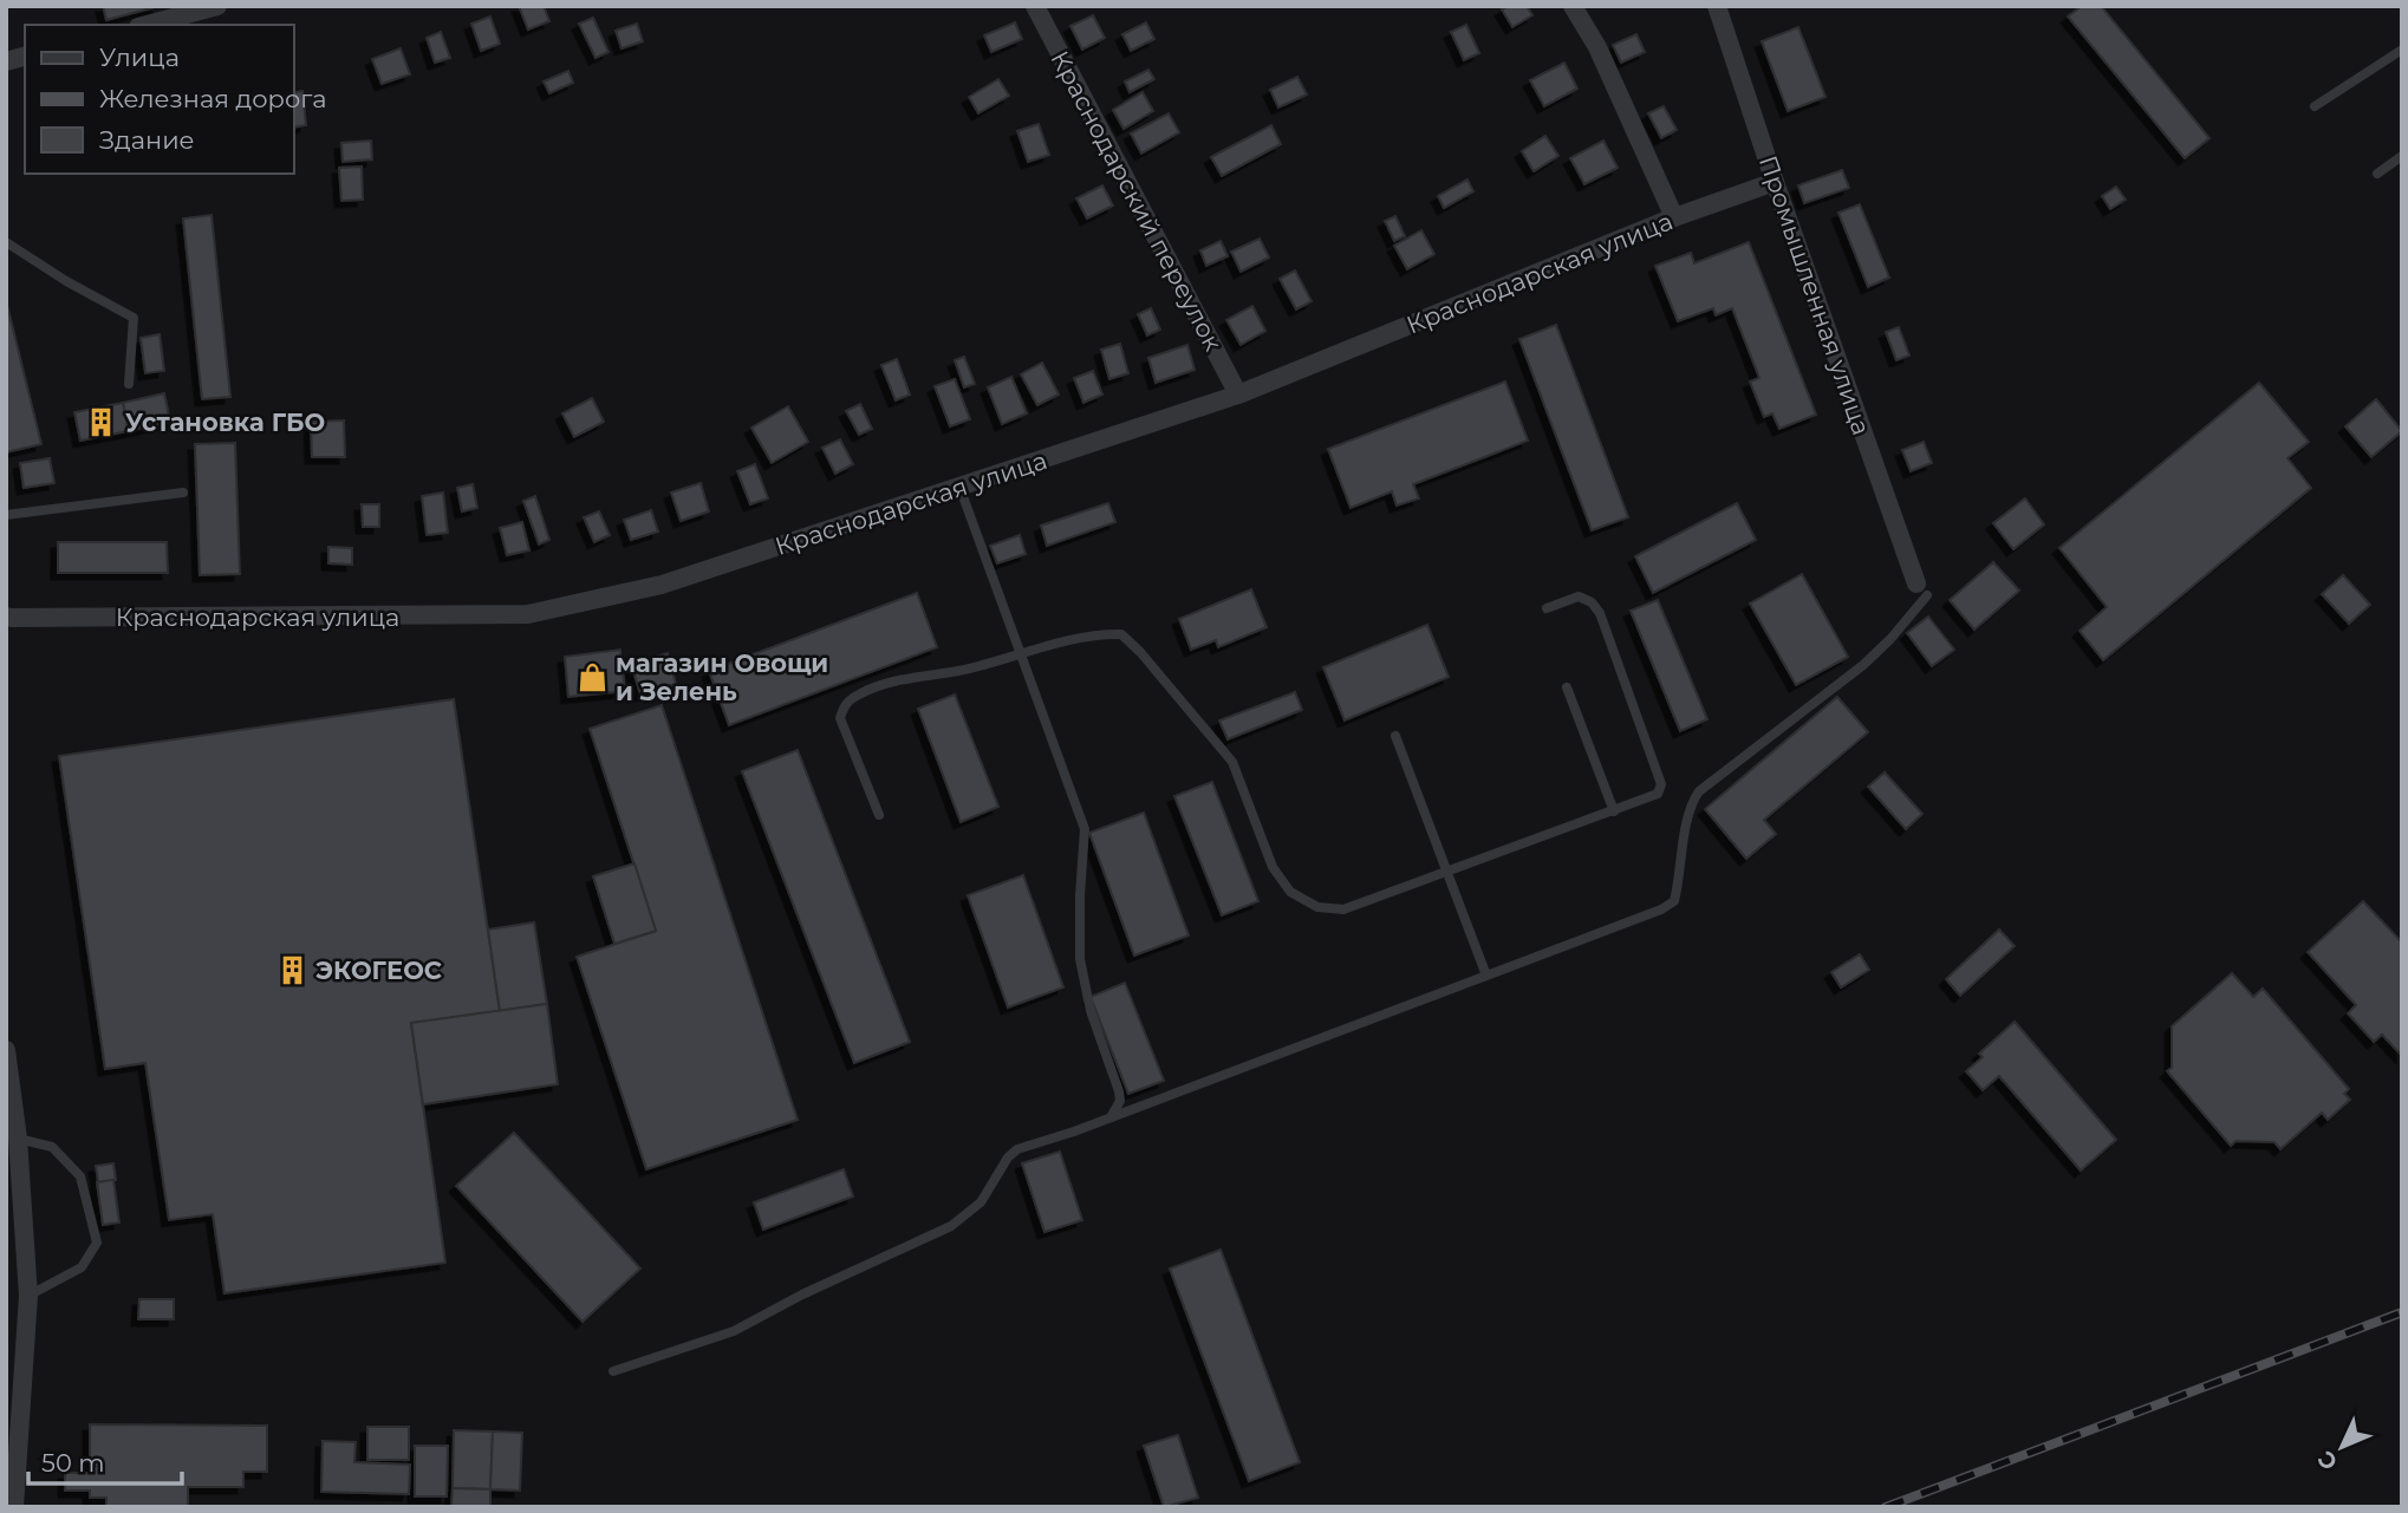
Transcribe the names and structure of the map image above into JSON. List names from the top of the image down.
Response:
{
  "streets": {
    "street": ["Краснодарский переулок", "Краснодарская улица", "Промышленная улица"]
  },
  "crossings": [
    ["Краснодарский переулок", "Краснодарская улица"],
    ["Краснодарская улица", "Промышленная улица"]
  ],
  "places": {
    "building": ["Установка ГБО", "ЭКОГЕОС"],
    "shop": ["магазин Овощи и Зелень"]
  },
  "legend": ["Улица", "Железная дорога", "Здание"],
  "scale_bar": "50 m",
  "north": "bottom left"
}
